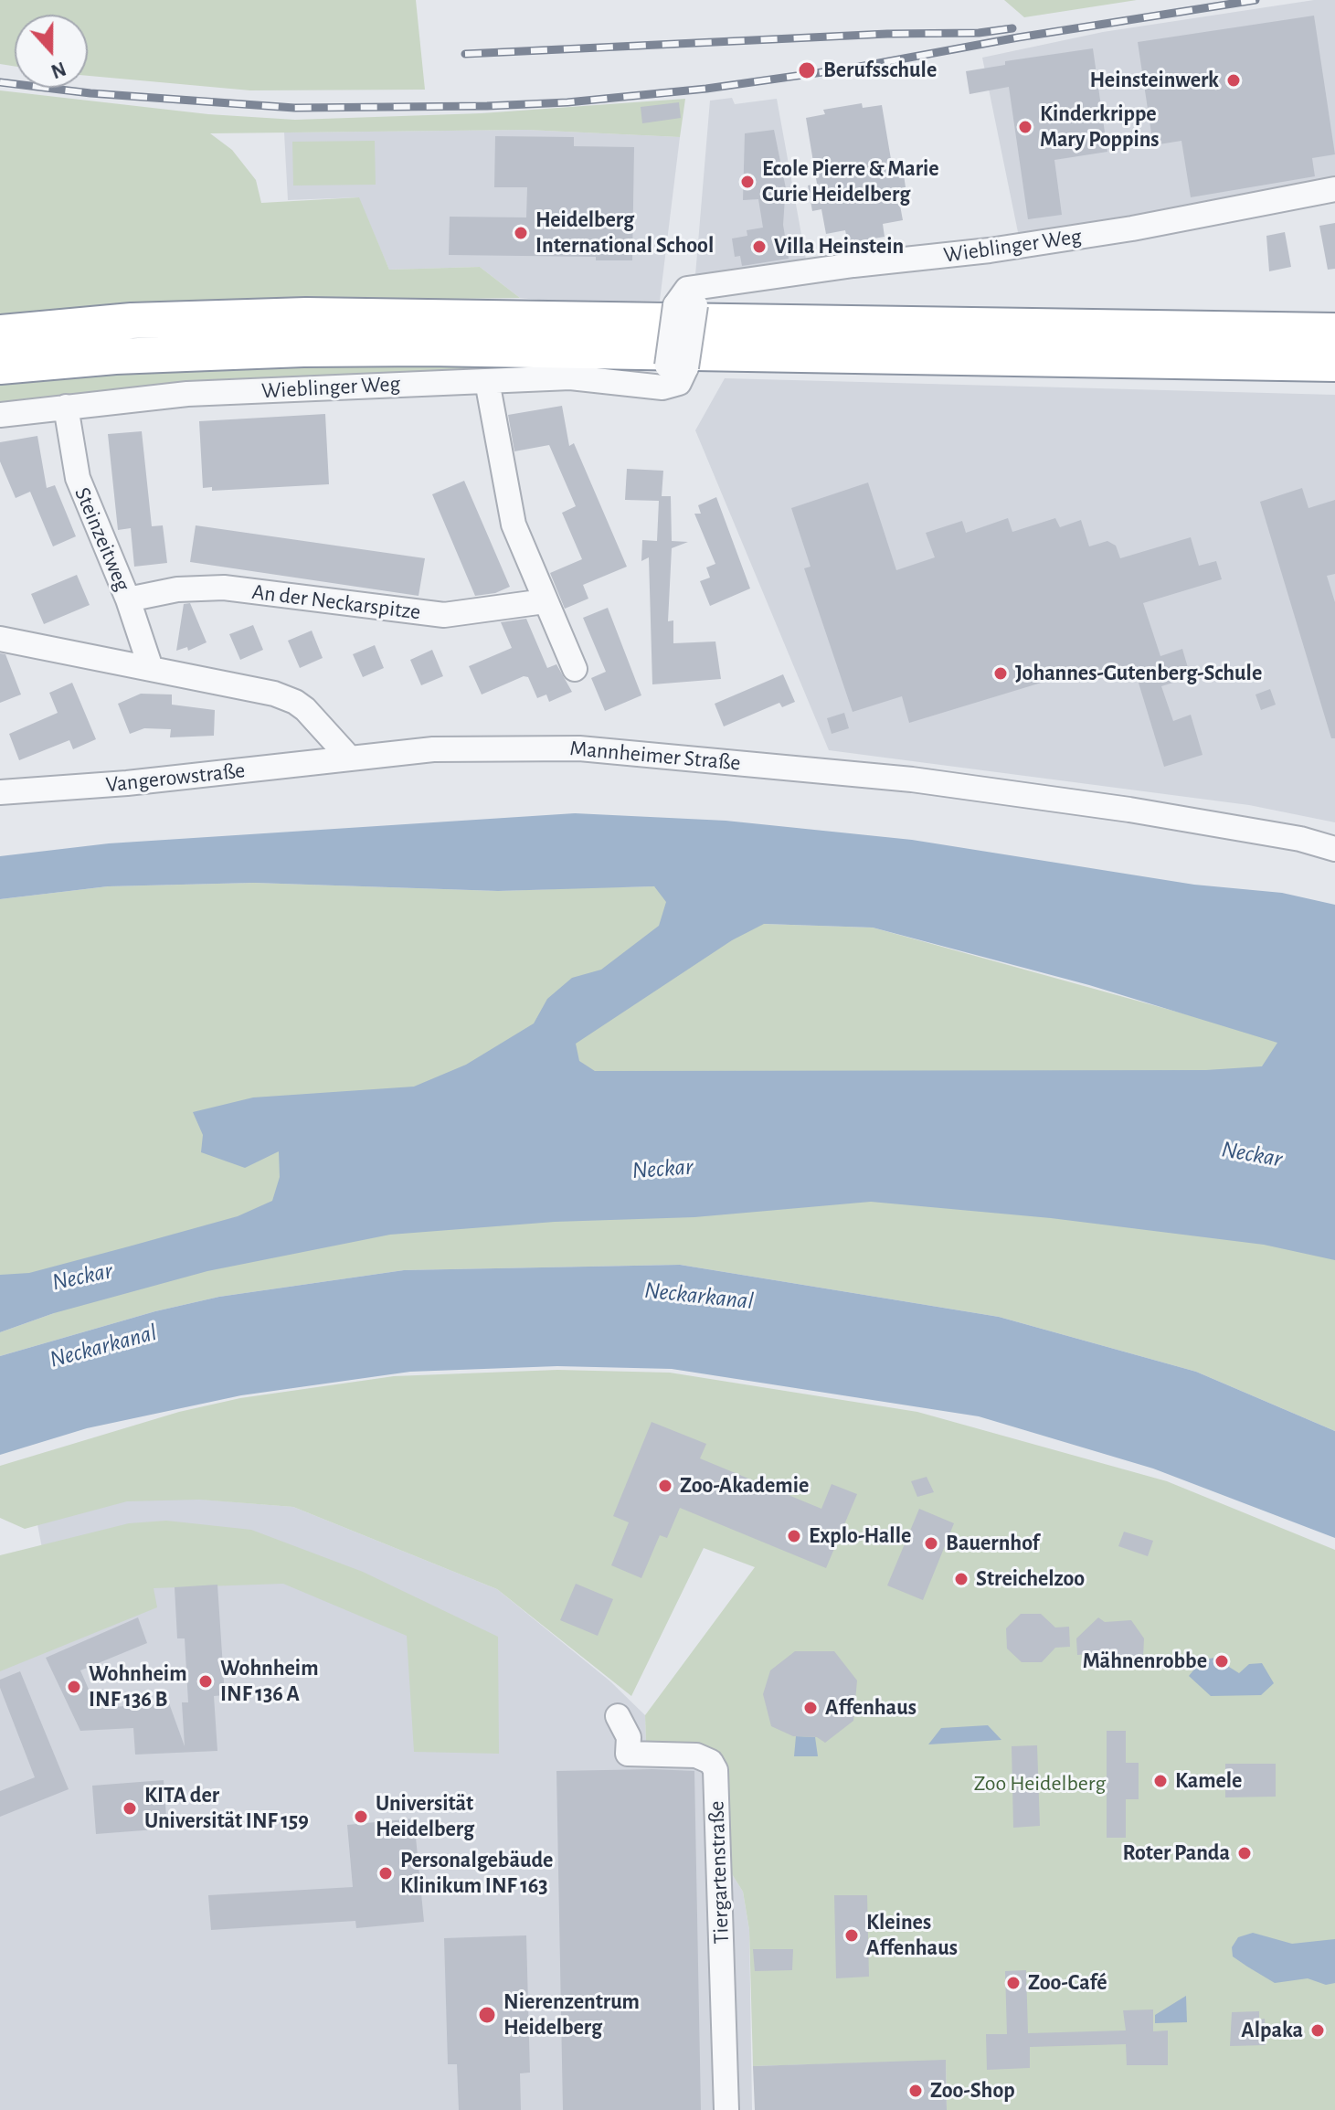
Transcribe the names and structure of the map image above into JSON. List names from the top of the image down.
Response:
{
  "streets": {
    "street": [
      "Wieblinger Weg",
      "Steinzeitweg",
      "An der Neckarspitze",
      "Mannheimer Straße",
      "Vangerowstraße",
      "Tiergartenstraße"
    ]
  },
  "crossings": [
    ["Wieblinger Weg", "Steinzeitweg"],
    ["Steinzeitweg", "An der Neckarspitze"],
    ["Mannheimer Straße", "Vangerowstraße"]
  ],
  "water": ["Neckar", "Neckarkanal"],
  "parks": ["Zoo Heidelberg"],
  "places": [
    "Berufsschule",
    "Heinsteinwerk",
    "Kinderkrippe Mary Poppins",
    "Ecole Pierre & Marie Curie Heidelberg",
    "Heidelberg International School",
    "Villa Heinstein",
    "Johannes-Gutenberg-Schule",
    "Zoo-Akademie",
    "Explo-Halle",
    "Bauernhof",
    "Streichelzoo",
    "Mähnenrobbe",
    "Wohnheim INF 136 A",
    "Wohnheim INF 136 B",
    "Affenhaus",
    "Kamele",
    "KITA der Universität INF 159",
    "Universität Heidelberg",
    "Roter Panda",
    "Personalgebäude Klinikum INF 163",
    "Kleines Affenhaus",
    "Zoo-Café",
    "Nierenzentrum Heidelberg",
    "Alpaka",
    "Zoo-Shop"
  ],
  "north": "bottom"
}
